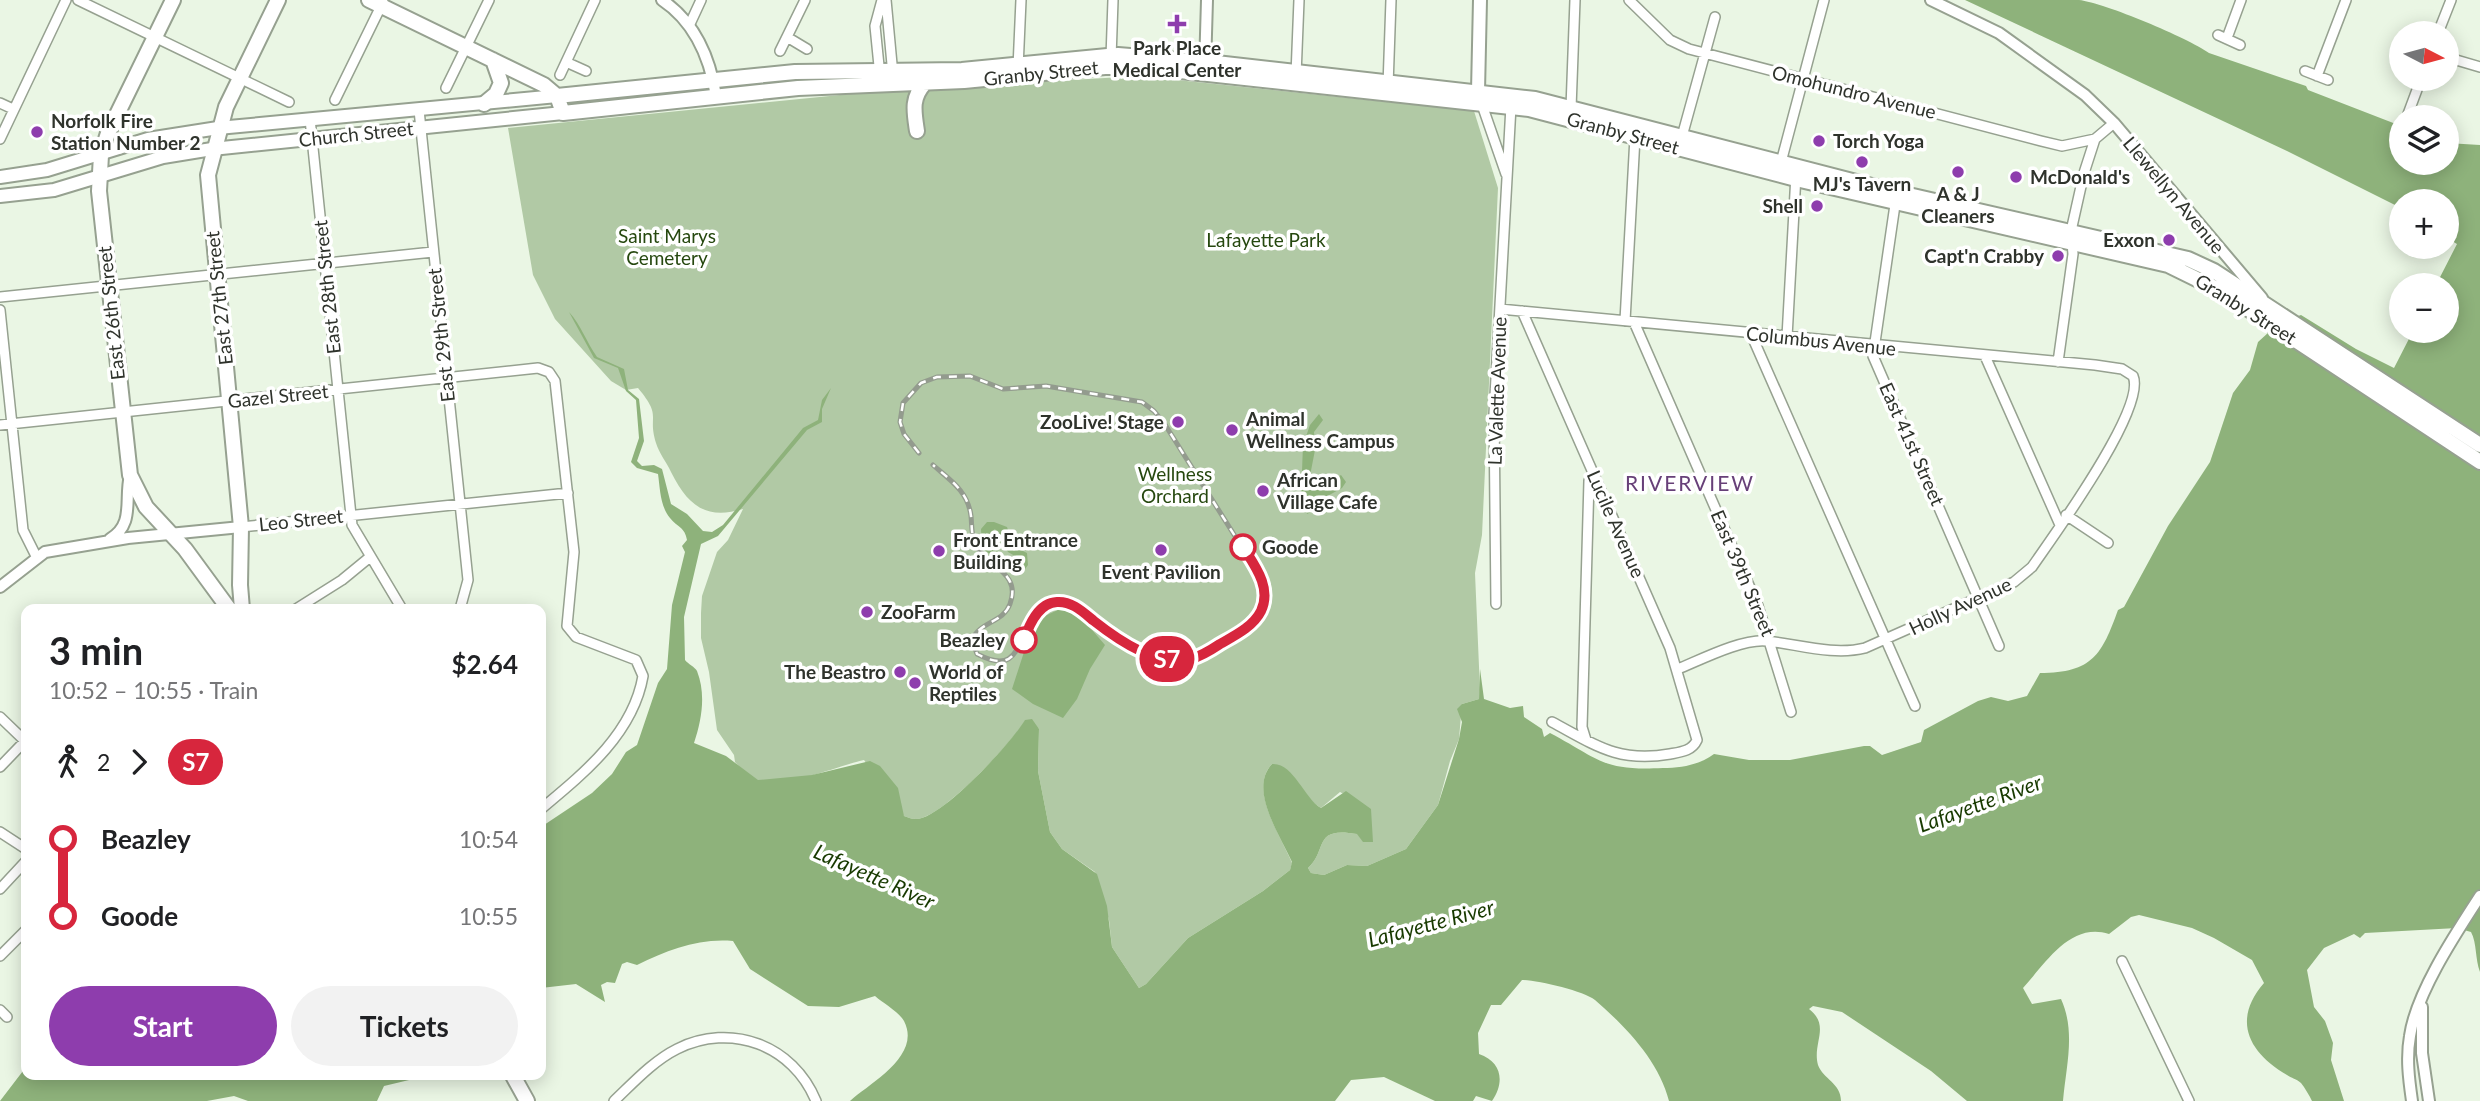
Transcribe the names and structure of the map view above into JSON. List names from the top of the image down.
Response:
{
  "streets": {
    "main road": [
      "Granby Street",
      "Church Street",
      "East 27th Street",
      "East 26th Street"
    ],
    "street": [
      "Omohundro Avenue",
      "Llewellyn Avenue",
      "East 28th Street",
      "East 29th Street",
      "Columbus Avenue",
      "La Valette Avenue",
      "Gazel Street",
      "East 41st Street",
      "Leo Street",
      "Lucile Avenue",
      "East 39th Street",
      "Holly Avenue"
    ]
  },
  "crossings": [
    ["Granby Street", "Church Street"],
    ["Granby Street", "Llewellyn Avenue"],
    ["Granby Street", "La Valette Avenue"],
    ["Granby Street", "East 41st Street"],
    ["Granby Street", "East 39th Street"],
    ["Church Street", "East 28th Street"],
    ["Church Street", "East 27th Street"],
    ["Church Street", "East 26th Street"],
    ["Church Street", "East 29th Street"],
    ["East 28th Street", "Gazel Street"],
    ["East 28th Street", "Leo Street"],
    ["East 27th Street", "Gazel Street"],
    ["East 27th Street", "Leo Street"],
    ["East 26th Street", "Gazel Street"],
    ["East 26th Street", "Leo Street"],
    ["East 29th Street", "Gazel Street"],
    ["East 29th Street", "Leo Street"],
    ["Columbus Avenue", "La Valette Avenue"],
    ["Columbus Avenue", "East 41st Street"],
    ["Columbus Avenue", "Lucile Avenue"],
    ["Columbus Avenue", "East 39th Street"],
    ["Columbus Avenue", "Holly Avenue"],
    ["Gazel Street", "Leo Street"],
    ["East 41st Street", "Holly Avenue"],
    ["Lucile Avenue", "Holly Avenue"],
    ["East 39th Street", "Holly Avenue"]
  ],
  "districts": ["RIVERVIEW"],
  "water": ["Lafayette River"],
  "parks": ["Saint Marys Cemetery", "Lafayette Park", "Wellness Orchard"],
  "places": {
    "health": ["Park Place Medical Center"],
    "other": [
      "Norfolk Fire Station Number 2",
      "Torch Yoga",
      "MJ's Tavern",
      "A & J Cleaners",
      "McDonald's",
      "Shell",
      "Exxon",
      "Capt'n Crabby",
      "ZooLive! Stage",
      "Animal Wellness Campus",
      "African Village Cafe",
      "Goode",
      "Event Pavilion",
      "Front Entrance Building",
      "ZooFarm",
      "Beazley",
      "The Beastro",
      "World of Reptiles"
    ]
  },
  "north": "right",
  "page": {
    "on_map": "S7",
    "map_buttons": ["+", "−"],
    "heading": ["3 min", "10:52 – 10:55 · Train", "$2.64"],
    "legs": ["2", "S7"],
    "list": [
      {
        "name": "Beazley",
        "value": "10:54"
      },
      {
        "name": "Goode",
        "value": "10:55"
      }
    ],
    "buttons": ["Start", "Tickets"]
  }
}
